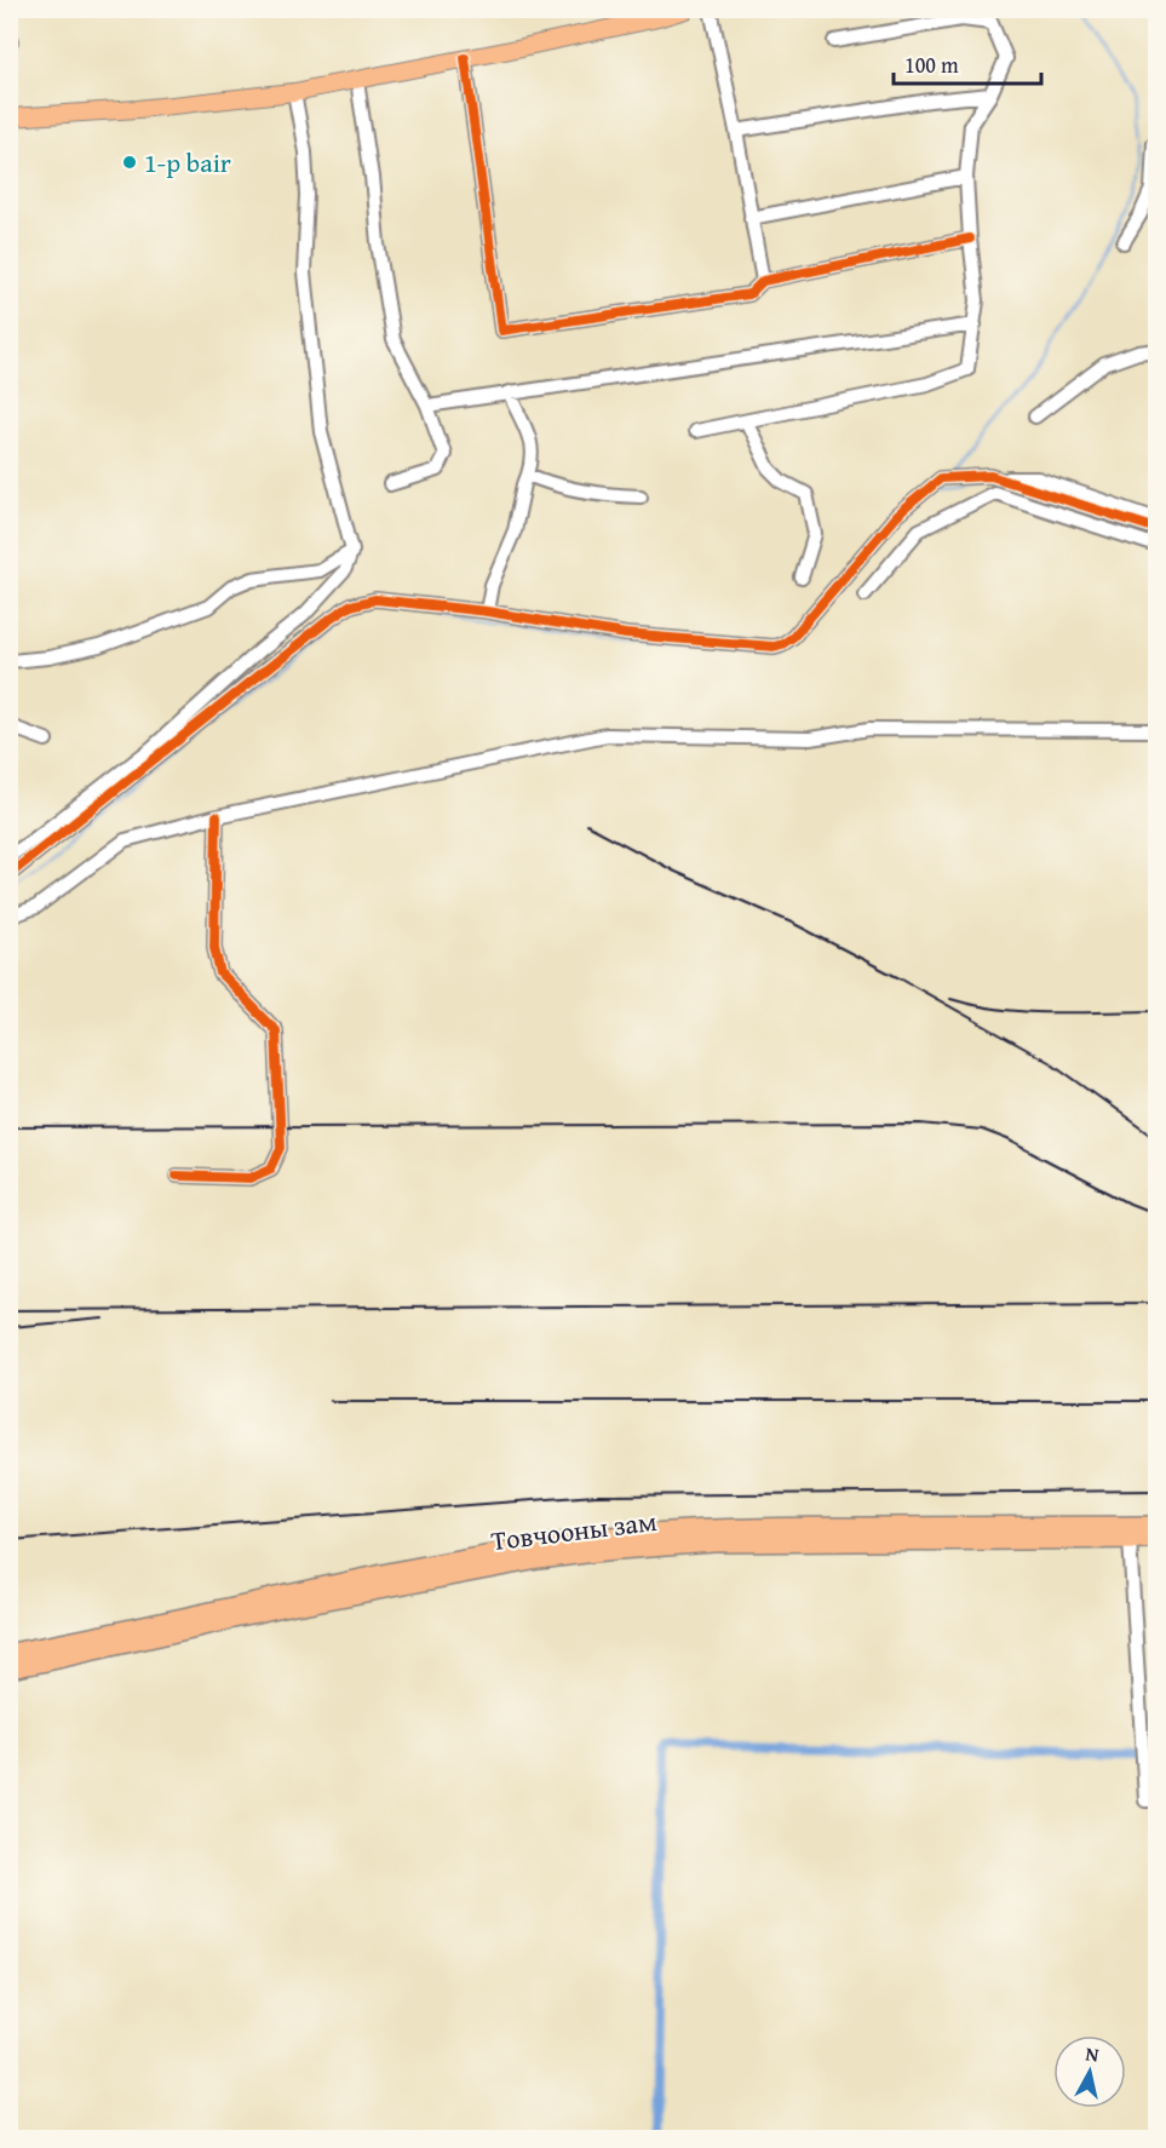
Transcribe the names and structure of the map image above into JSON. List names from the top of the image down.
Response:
{
  "streets": {
    "highway": ["Товчооны зам"]
  },
  "places": ["1-p bair"],
  "scale_bar": "100 m",
  "north": "top"
}
